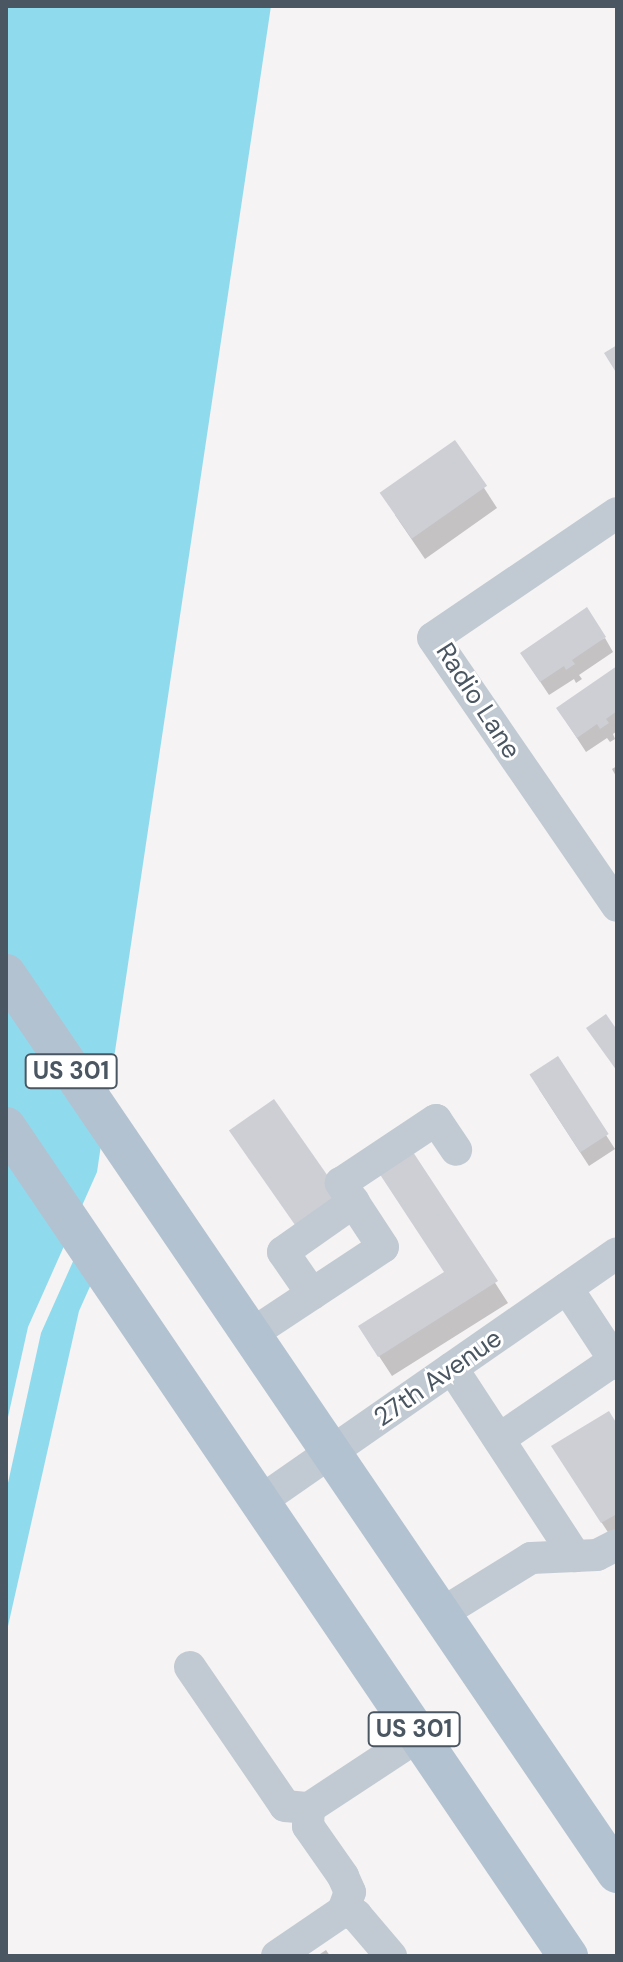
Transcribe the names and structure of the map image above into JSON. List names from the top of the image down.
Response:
{
  "streets": {
    "main road": ["US 301"],
    "street": ["Radio Lane", "27th Avenue"]
  },
  "crossings": [
    ["US 301", "27th Avenue"]
  ]
}
